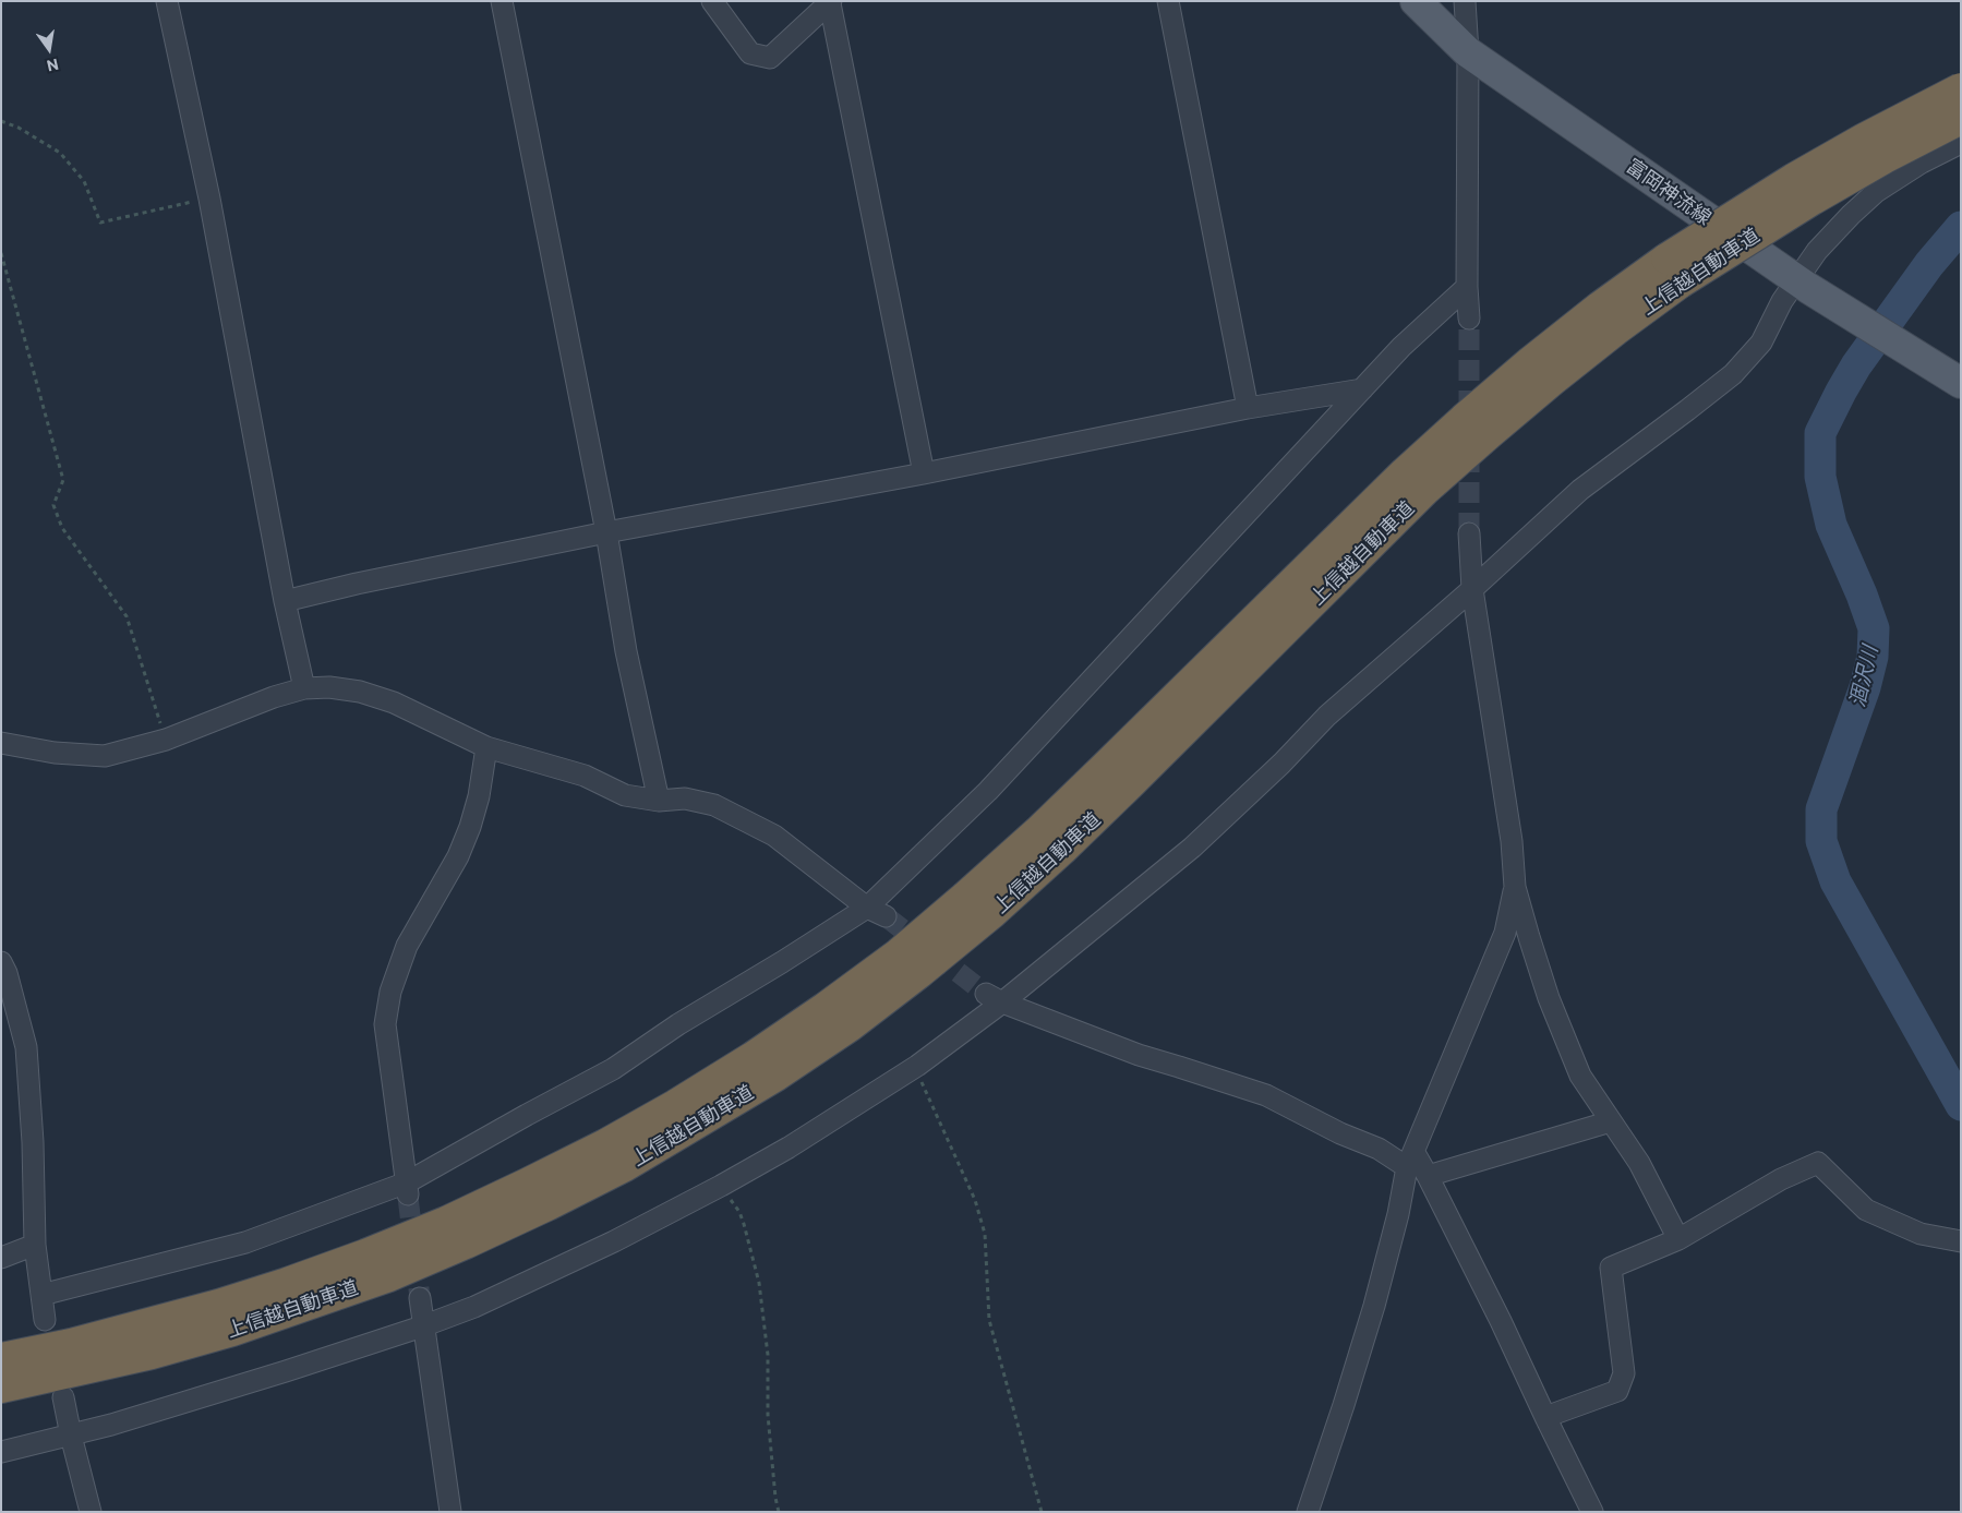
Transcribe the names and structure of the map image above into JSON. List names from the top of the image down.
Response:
{
  "streets": {
    "highway": ["上信越自動車道"],
    "main road": ["富岡神流線"]
  },
  "water": ["涸沢川"],
  "north": "bottom"
}
